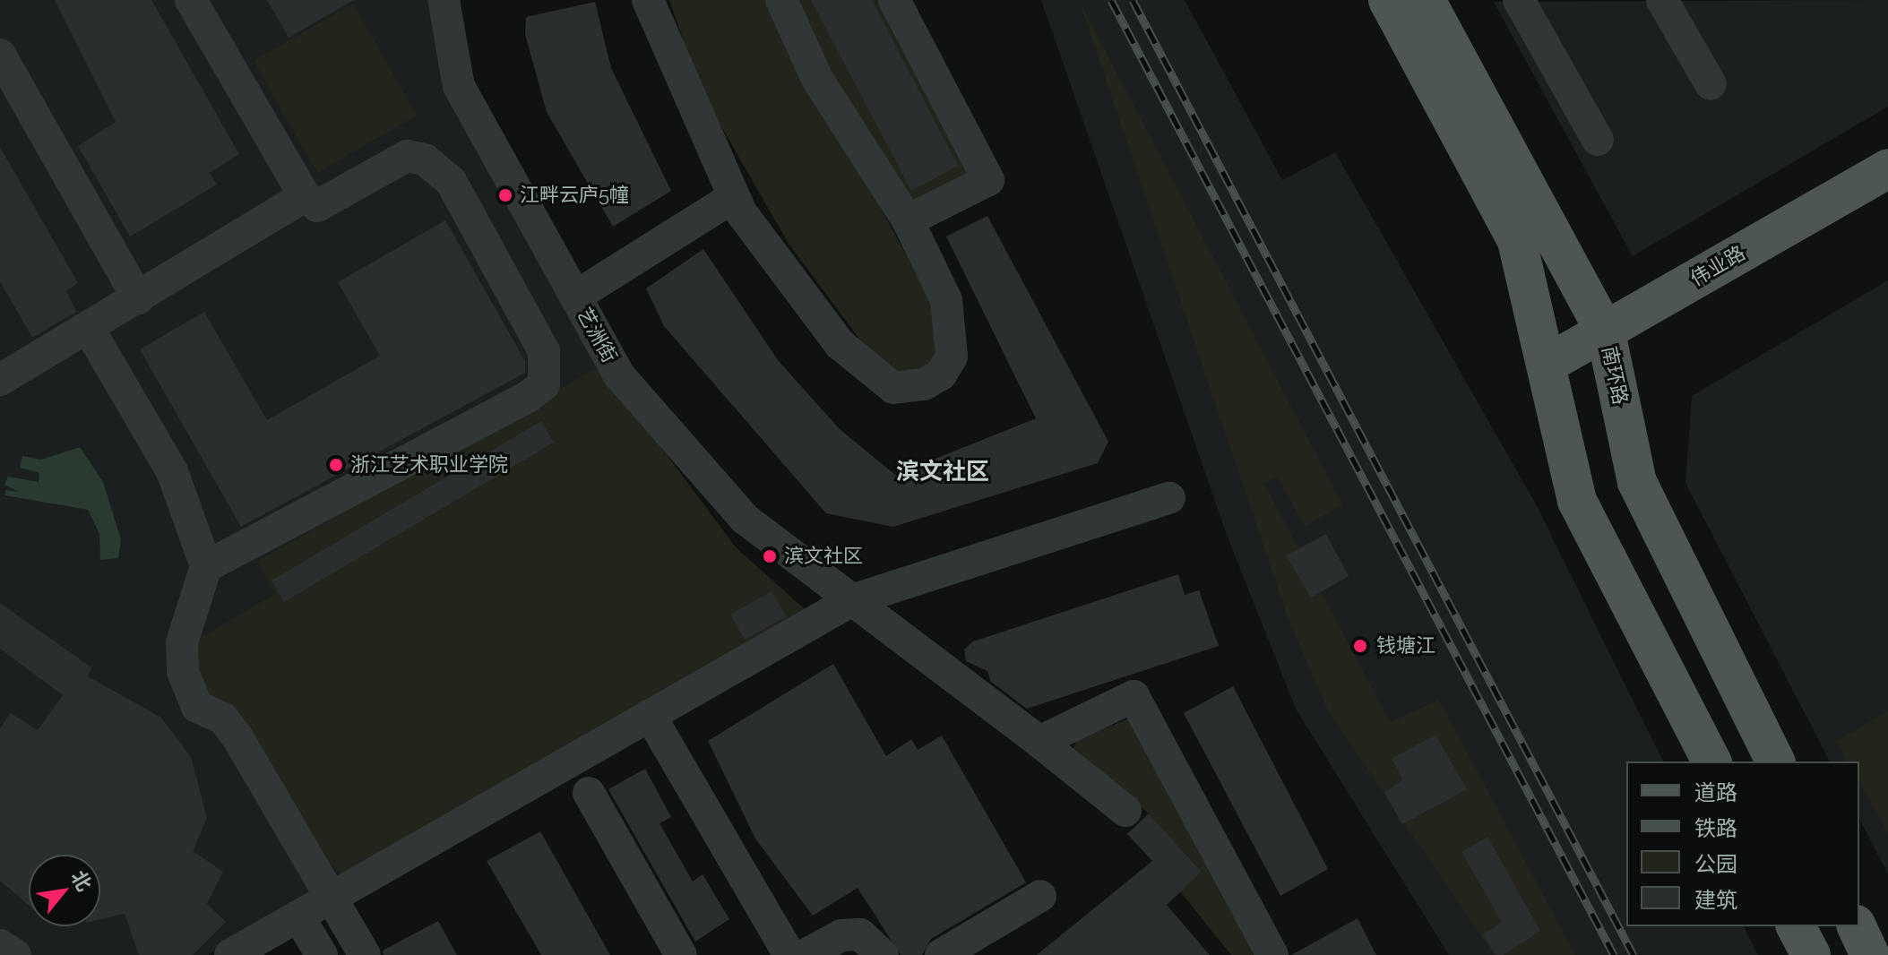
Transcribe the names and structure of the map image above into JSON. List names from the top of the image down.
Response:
{
  "streets": {
    "main road": ["伟业路", "南环路"],
    "street": ["艺洲街"]
  },
  "crossings": [
    ["伟业路", "南环路"]
  ],
  "districts": ["滨文社区"],
  "places": [
    "江畔云庐5幢",
    "浙江艺术职业学院",
    "滨文社区",
    "钱塘江"
  ],
  "legend": [
    "道路",
    "铁路",
    "公园",
    "建筑"
  ],
  "north": "top right"
}
